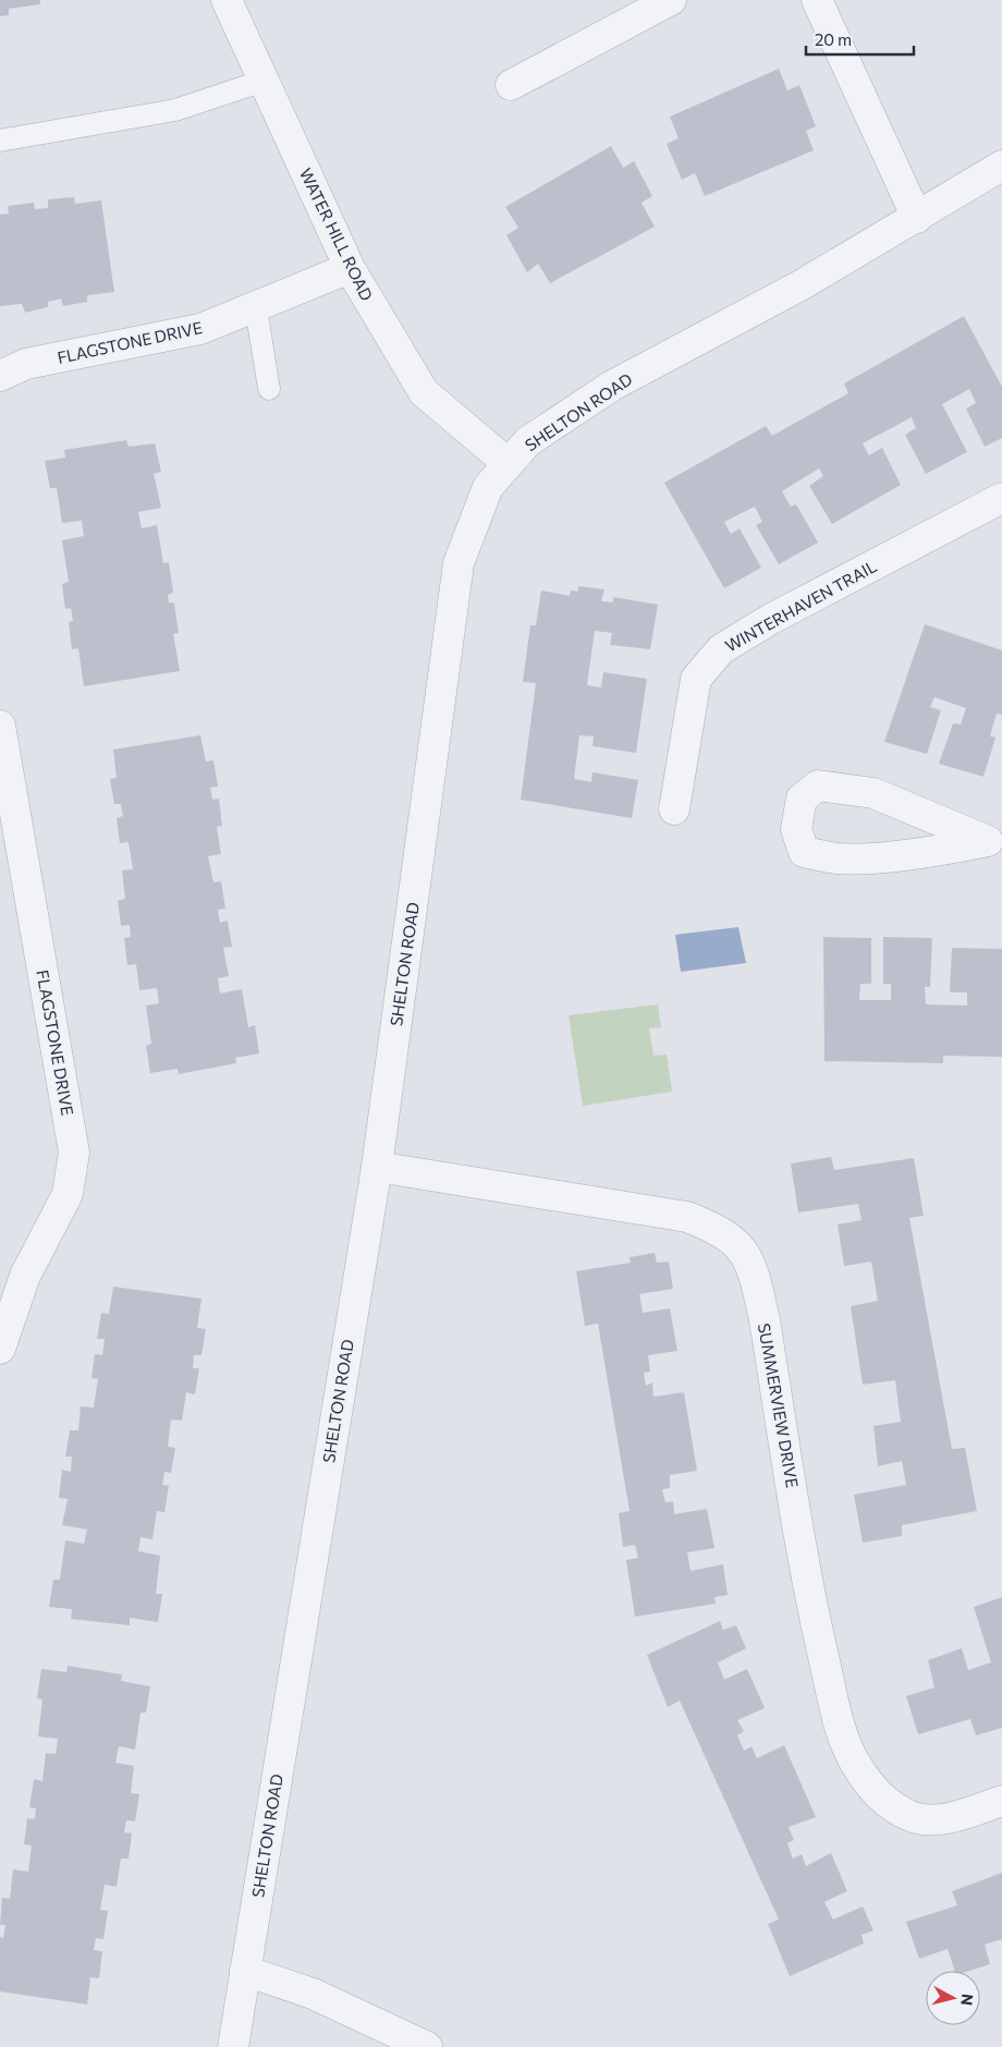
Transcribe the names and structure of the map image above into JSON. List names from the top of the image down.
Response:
{
  "streets": {
    "street": [
      "WATER HILL ROAD",
      "FLAGSTONE DRIVE",
      "SHELTON ROAD",
      "WINTERHAVEN TRAIL",
      "SUMMERVIEW DRIVE"
    ]
  },
  "crossings": [
    ["WATER HILL ROAD", "FLAGSTONE DRIVE"],
    ["WATER HILL ROAD", "SHELTON ROAD"],
    ["SHELTON ROAD", "SUMMERVIEW DRIVE"]
  ],
  "scale_bar": "20 m",
  "north": "right"
}
